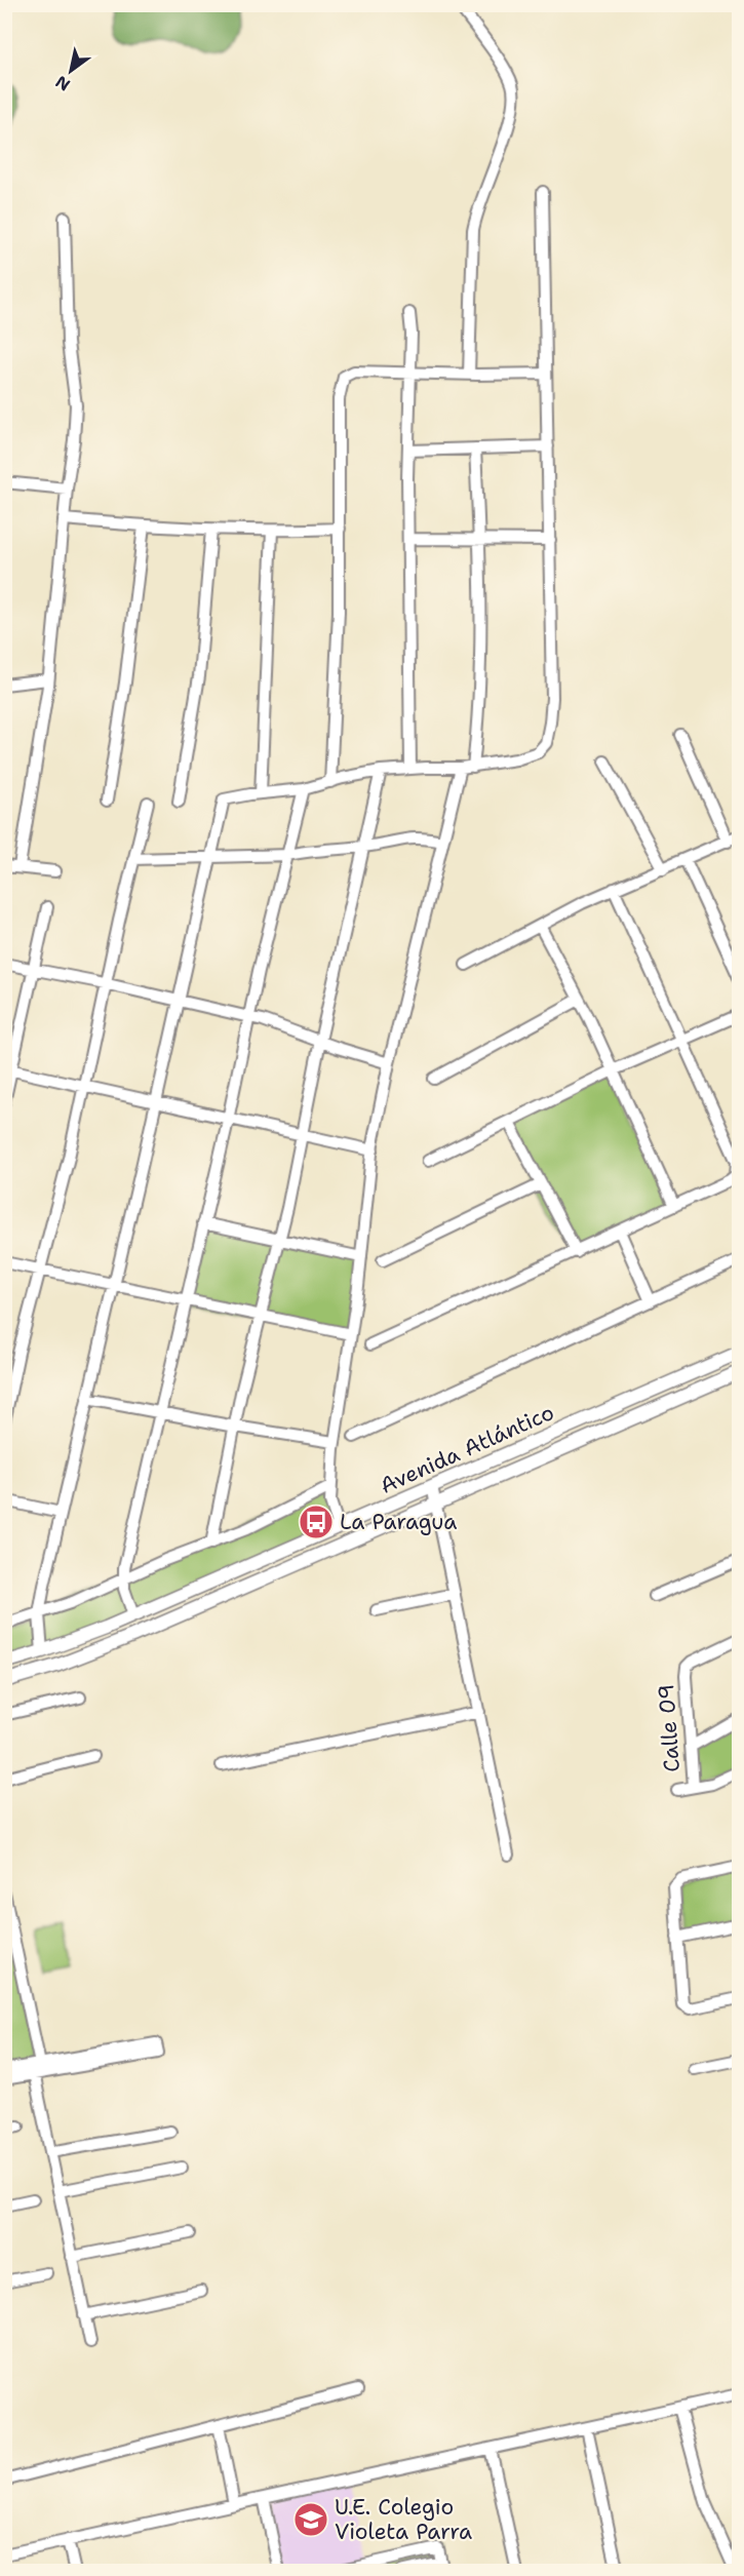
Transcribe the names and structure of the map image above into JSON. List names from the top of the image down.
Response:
{
  "streets": {
    "street": ["Avenida Atlántico", "Calle 09"]
  },
  "places": {
    "bus stop": ["La Paragua"],
    "school or university": ["U.E. Colegio Violeta Parra"]
  },
  "north": "bottom left"
}
